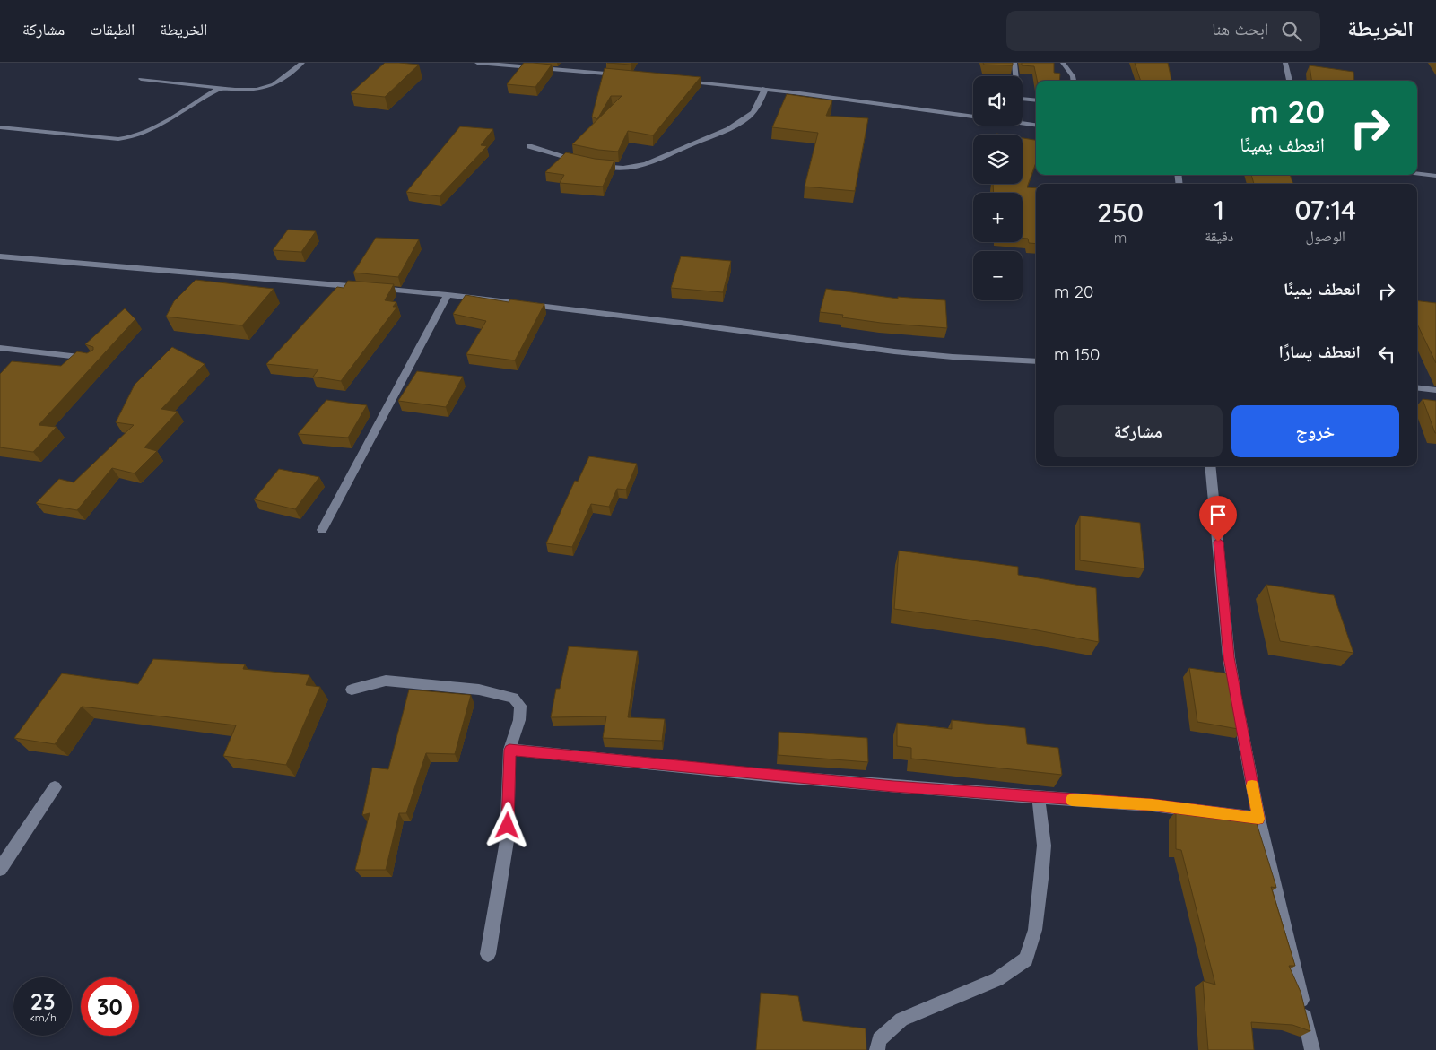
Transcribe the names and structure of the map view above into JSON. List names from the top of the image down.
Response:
{
  "page": {
    "header": "الخريطة",
    "search": "ابحث هنا",
    "nav": ["الخريطة", "الطبقات", "مشاركة"],
    "map_buttons": ["+", "−"],
    "turn": ["20 m", "انعطف يمينًا"],
    "eta": [
      "07:14",
      "الوصول",
      "1",
      "دقيقة",
      "250",
      "m"
    ],
    "list": [
      {
        "name": "انعطف يمينًا",
        "value": "20 m"
      },
      {
        "name": "انعطف يسارًا",
        "value": "150 m"
      }
    ],
    "buttons": ["خروج", "مشاركة"],
    "speed": "23 km/h",
    "limit": "30"
  }
}
